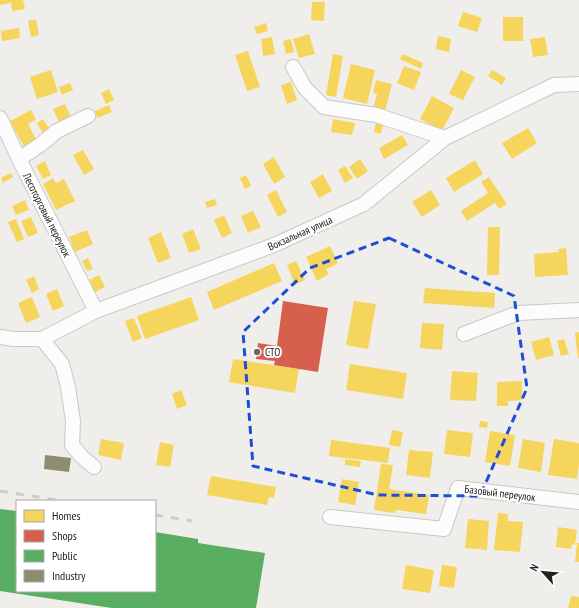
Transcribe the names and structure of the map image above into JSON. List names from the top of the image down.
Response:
{
  "streets": {
    "street": ["Лесоторговый переулок", "Вокзальная улица", "Базовый переулок"]
  },
  "crossings": [
    ["Лесоторговый переулок", "Вокзальная улица"]
  ],
  "places": ["СТО"],
  "legend": [
    "Homes",
    "Shops",
    "Public",
    "Industry"
  ],
  "north": "top left"
}
